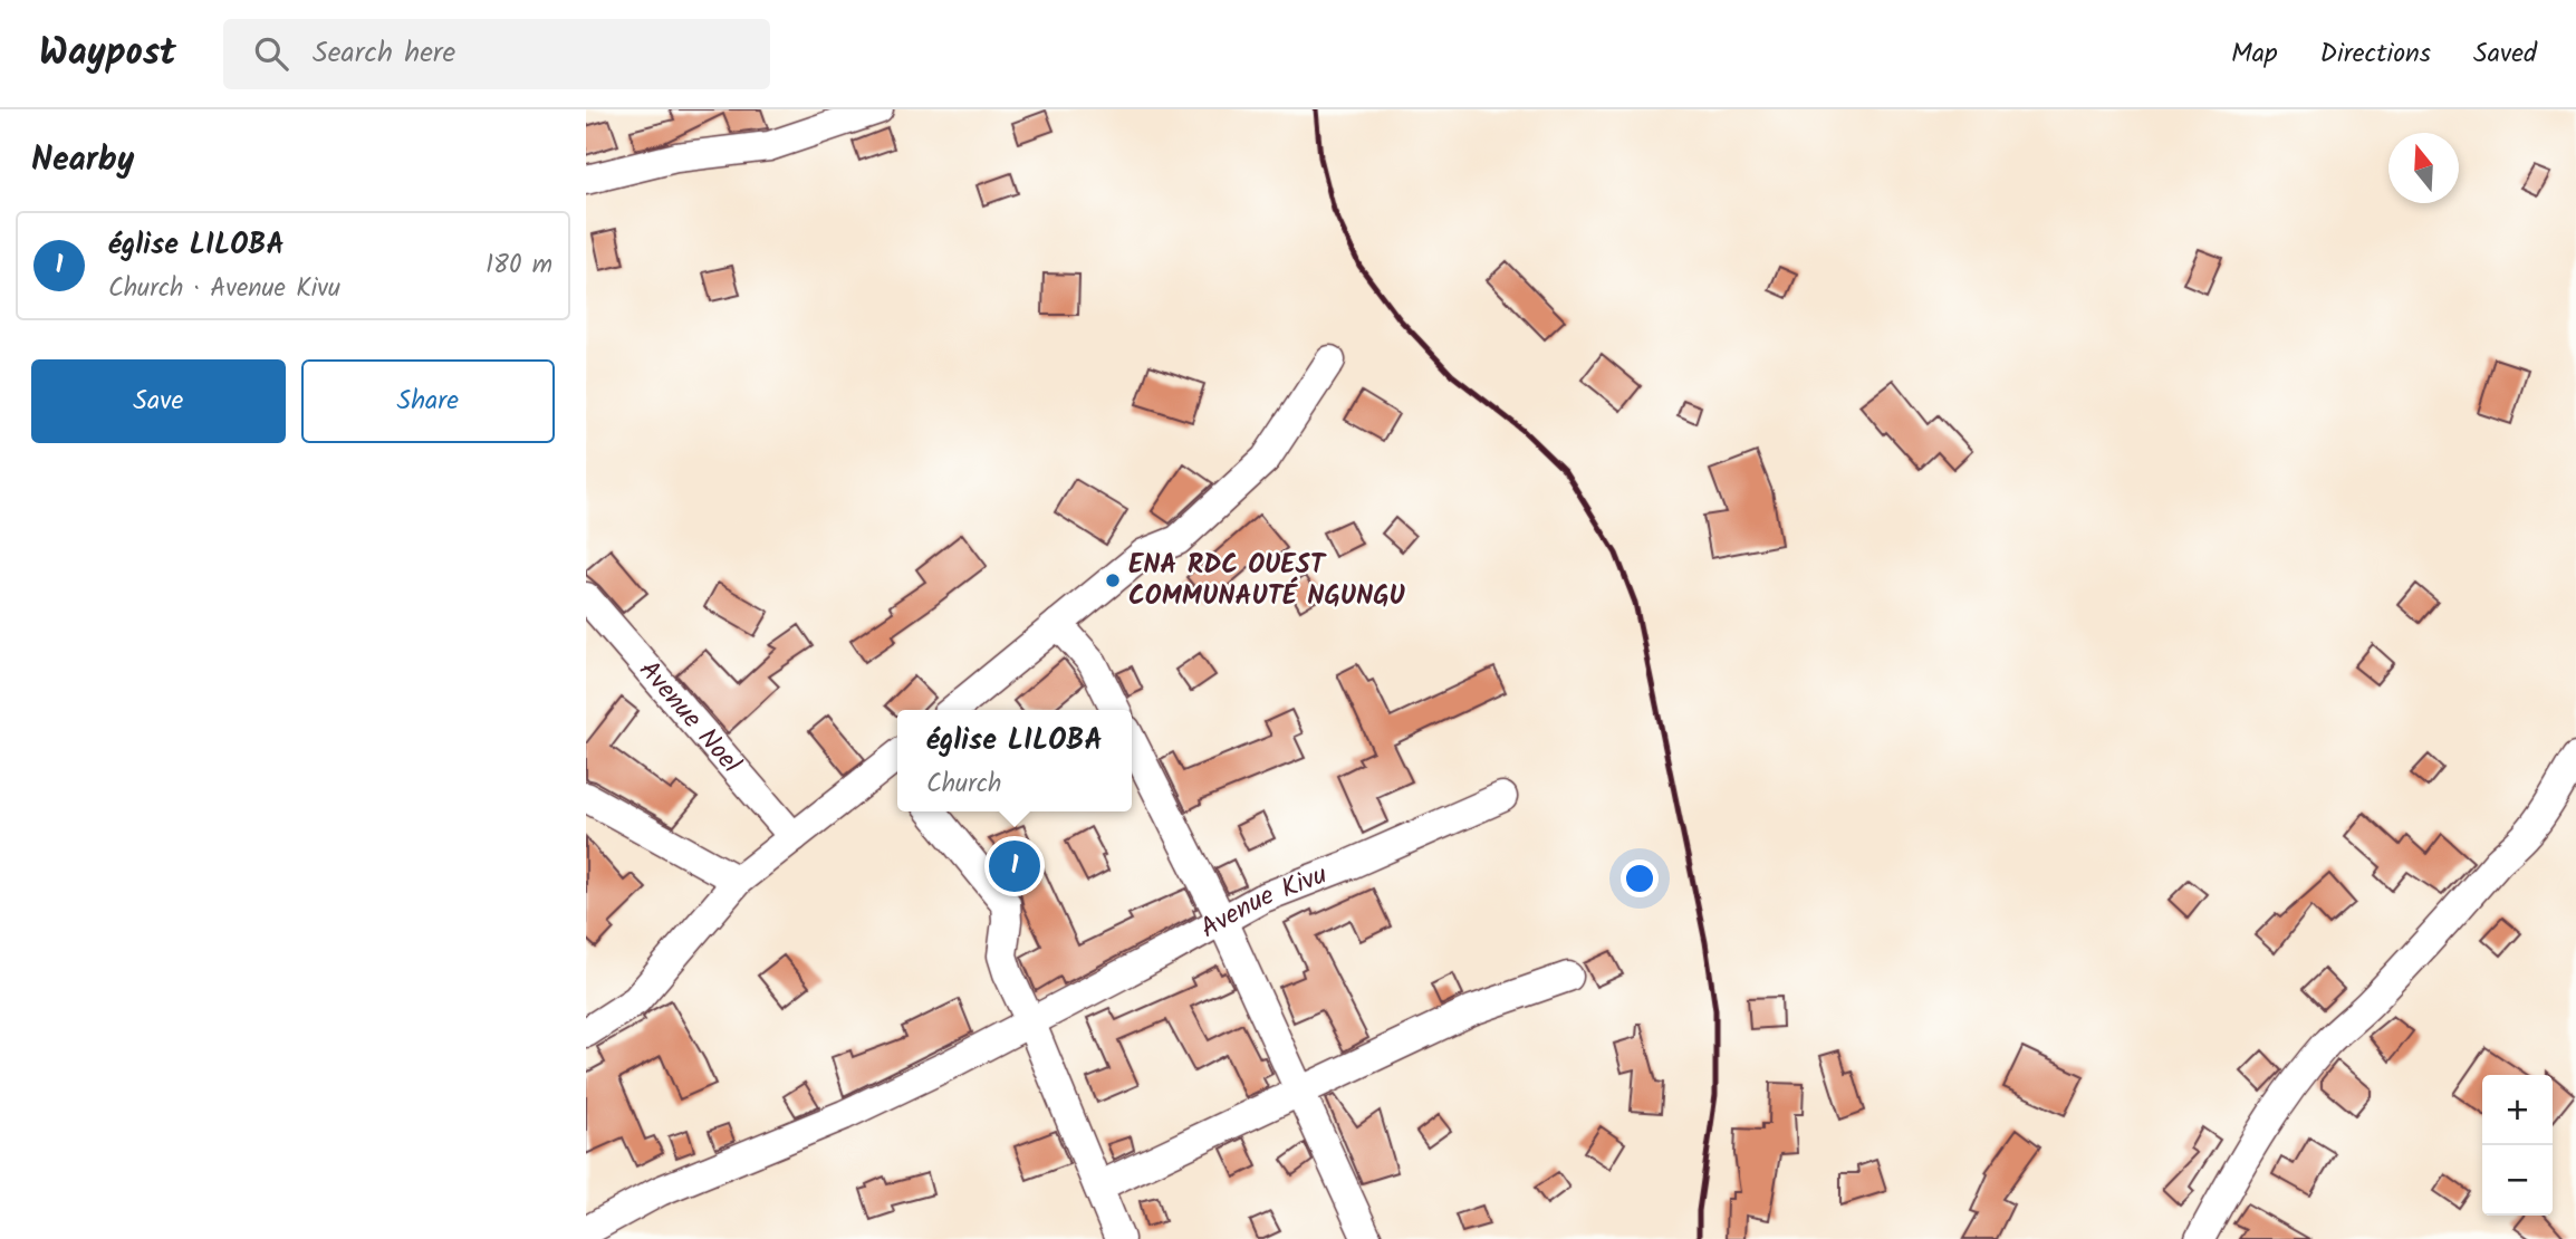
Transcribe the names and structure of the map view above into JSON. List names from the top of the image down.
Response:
{
  "streets": {
    "street": ["Avenue Noel", "Avenue Kivu"]
  },
  "places": ["ENA RDC OUEST COMMUNAUTÉ NGUNGU"],
  "north": "top",
  "page": {
    "header": "Waypost",
    "search": "Search here",
    "nav": ["Map", "Directions", "Saved"],
    "heading": "Nearby",
    "list": [
      {
        "mark": "1",
        "name": "église LILOBA",
        "note": "Church · Avenue Kivu",
        "value": "180 m"
      }
    ],
    "buttons": ["Save", "Share"],
    "popup": ["église LILOBA", "Church"],
    "pins": "1",
    "map_buttons": ["+", "−"]
  }
}
